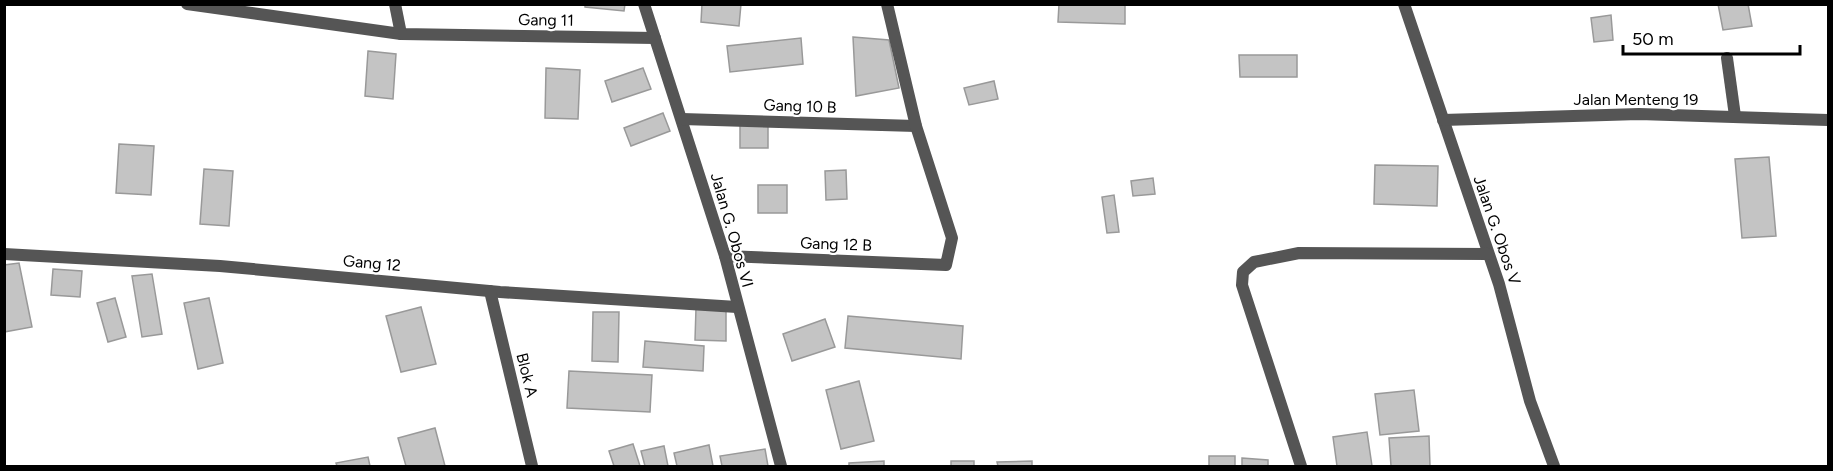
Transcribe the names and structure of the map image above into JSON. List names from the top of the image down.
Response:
{
  "streets": {
    "street": [
      "Gang 11",
      "Jalan Menteng 19",
      "Gang 10 B",
      "Jalan G. Obos VI",
      "Jalan G. Obos V",
      "Gang 12 B",
      "Gang 12",
      "Blok A"
    ]
  },
  "crossings": [
    ["Gang 11", "Jalan G. Obos VI"],
    ["Jalan Menteng 19", "Jalan G. Obos V"],
    ["Gang 10 B", "Jalan G. Obos VI"],
    ["Gang 10 B", "Gang 12 B"],
    ["Jalan G. Obos VI", "Gang 12 B"],
    ["Jalan G. Obos VI", "Gang 12"],
    ["Gang 12", "Blok A"]
  ],
  "scale_bar": "50 m"
}
